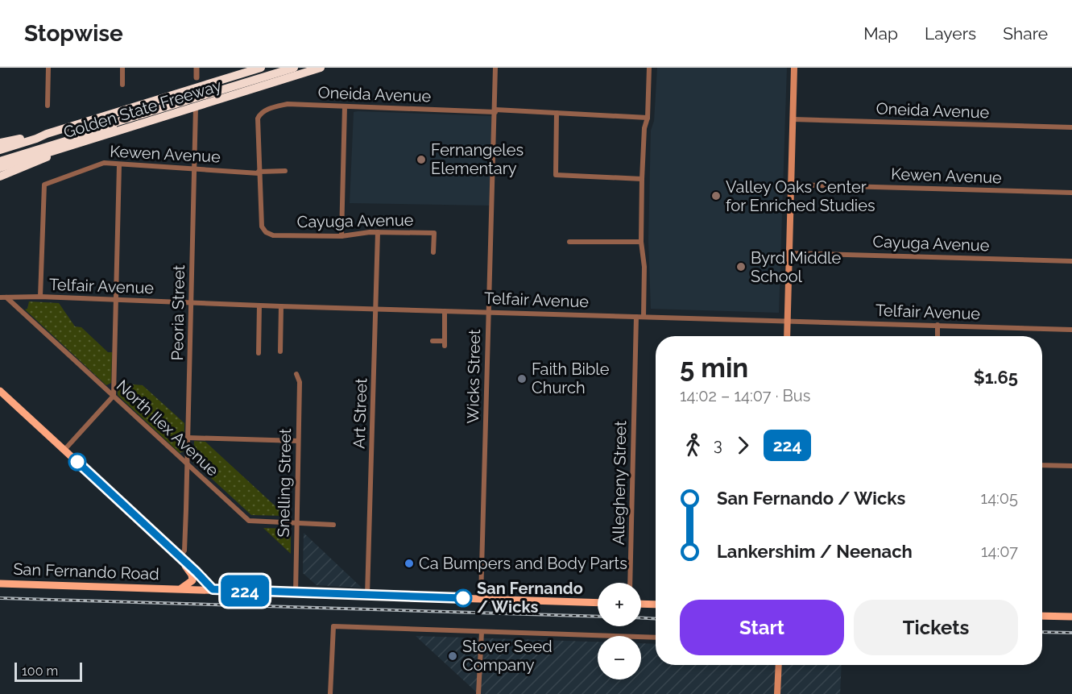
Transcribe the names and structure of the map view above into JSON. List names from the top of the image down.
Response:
{
  "streets": {
    "highway": ["Golden State Freeway"],
    "main road": ["San Fernando Road"],
    "street": [
      "Oneida Avenue",
      "Kewen Avenue",
      "Cayuga Avenue",
      "Telfair Avenue",
      "Peoria Street",
      "Wicks Street",
      "Art Street",
      "North Ilex Avenue",
      "Snelling Street",
      "Allegheny Street"
    ]
  },
  "crossings": [
    ["Oneida Avenue", "Kewen Avenue"],
    ["Oneida Avenue", "Cayuga Avenue"],
    ["Oneida Avenue", "Wicks Street"],
    ["Kewen Avenue", "Cayuga Avenue"],
    ["Kewen Avenue", "Telfair Avenue"],
    ["Kewen Avenue", "Peoria Street"],
    ["Cayuga Avenue", "Art Street"],
    ["Telfair Avenue", "Peoria Street"],
    ["Telfair Avenue", "Wicks Street"],
    ["Telfair Avenue", "Art Street"],
    ["Telfair Avenue", "North Ilex Avenue"],
    ["Telfair Avenue", "Allegheny Street"],
    ["Peoria Street", "North Ilex Avenue"],
    ["Wicks Street", "San Fernando Road"],
    ["Art Street", "San Fernando Road"],
    ["North Ilex Avenue", "Snelling Street"],
    ["Snelling Street", "San Fernando Road"]
  ],
  "places": [
    "Fernangeles Elementary",
    "Valley Oaks Center for Enriched Studies",
    "Byrd Middle School",
    "Faith Bible Church",
    "Ca Bumpers and Body Parts",
    "San Fernando / Wicks",
    "Stover Seed Company"
  ],
  "lines": ["bus line 224"],
  "scale_bar": "100 m",
  "page": {
    "header": "Stopwise",
    "nav": ["Map", "Layers", "Share"],
    "on_map": "224",
    "heading": ["5 min", "14:02 – 14:07 · Bus", "$1.65"],
    "legs": ["3", "224"],
    "list": [
      {
        "name": "San Fernando / Wicks",
        "value": "14:05"
      },
      {
        "name": "Lankershim / Neenach",
        "value": "14:07"
      }
    ],
    "map_buttons": ["+", "−"],
    "buttons": ["Start", "Tickets"],
    "scale": "100 m"
  }
}
